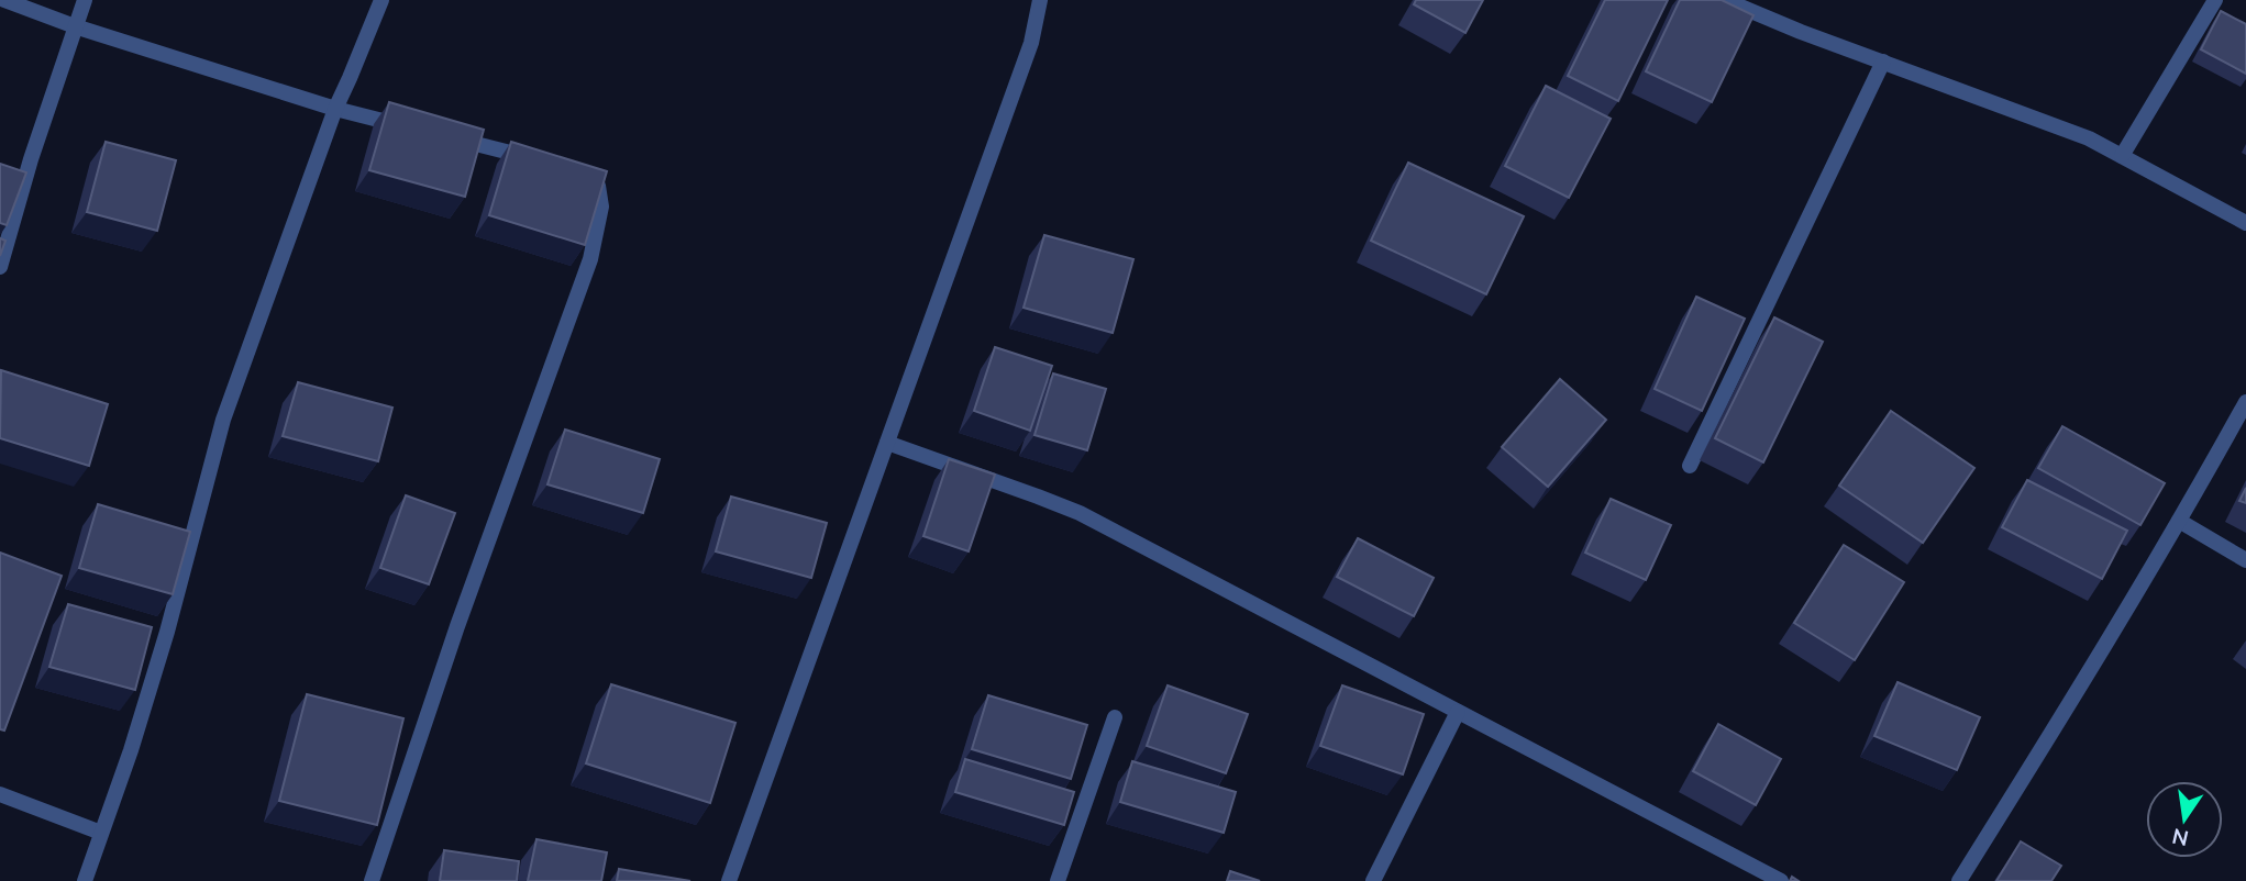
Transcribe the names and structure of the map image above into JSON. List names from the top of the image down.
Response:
{
  "north": "bottom"
}
